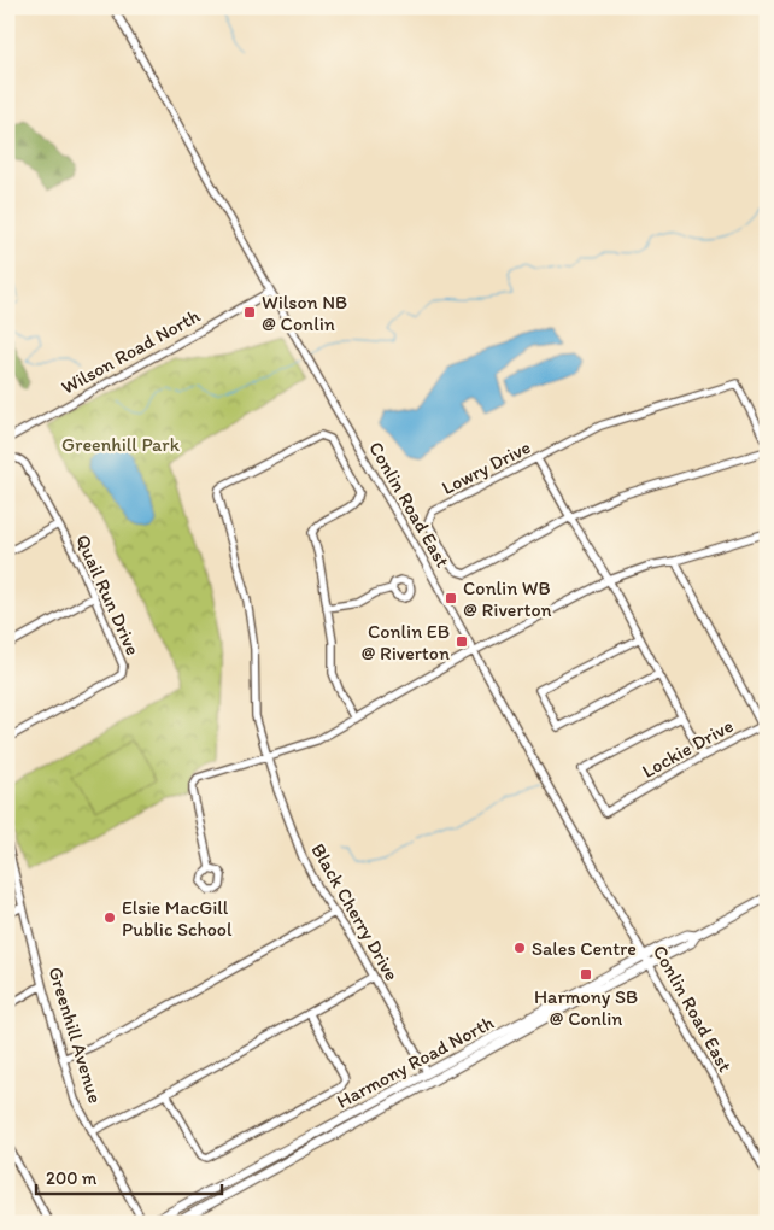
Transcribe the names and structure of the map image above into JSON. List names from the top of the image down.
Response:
{
  "streets": {
    "main road": ["Harmony Road North"],
    "street": [
      "Wilson Road North",
      "Lowry Drive",
      "Conlin Road East",
      "Quail Run Drive",
      "Lockie Drive",
      "Black Cherry Drive",
      "Greenhill Avenue"
    ]
  },
  "crossings": [
    ["Wilson Road North", "Conlin Road East"],
    ["Conlin Road East", "Harmony Road North"],
    ["Black Cherry Drive", "Harmony Road North"]
  ],
  "parks": ["Greenhill Park"],
  "places": {
    "transit": [
      "Wilson NB @ Conlin",
      "Conlin WB @ Riverton",
      "Conlin EB @ Riverton",
      "Harmony SB @ Conlin"
    ],
    "other": ["Elsie MacGill Public School", "Sales Centre"]
  },
  "scale_bar": "200 m"
}
